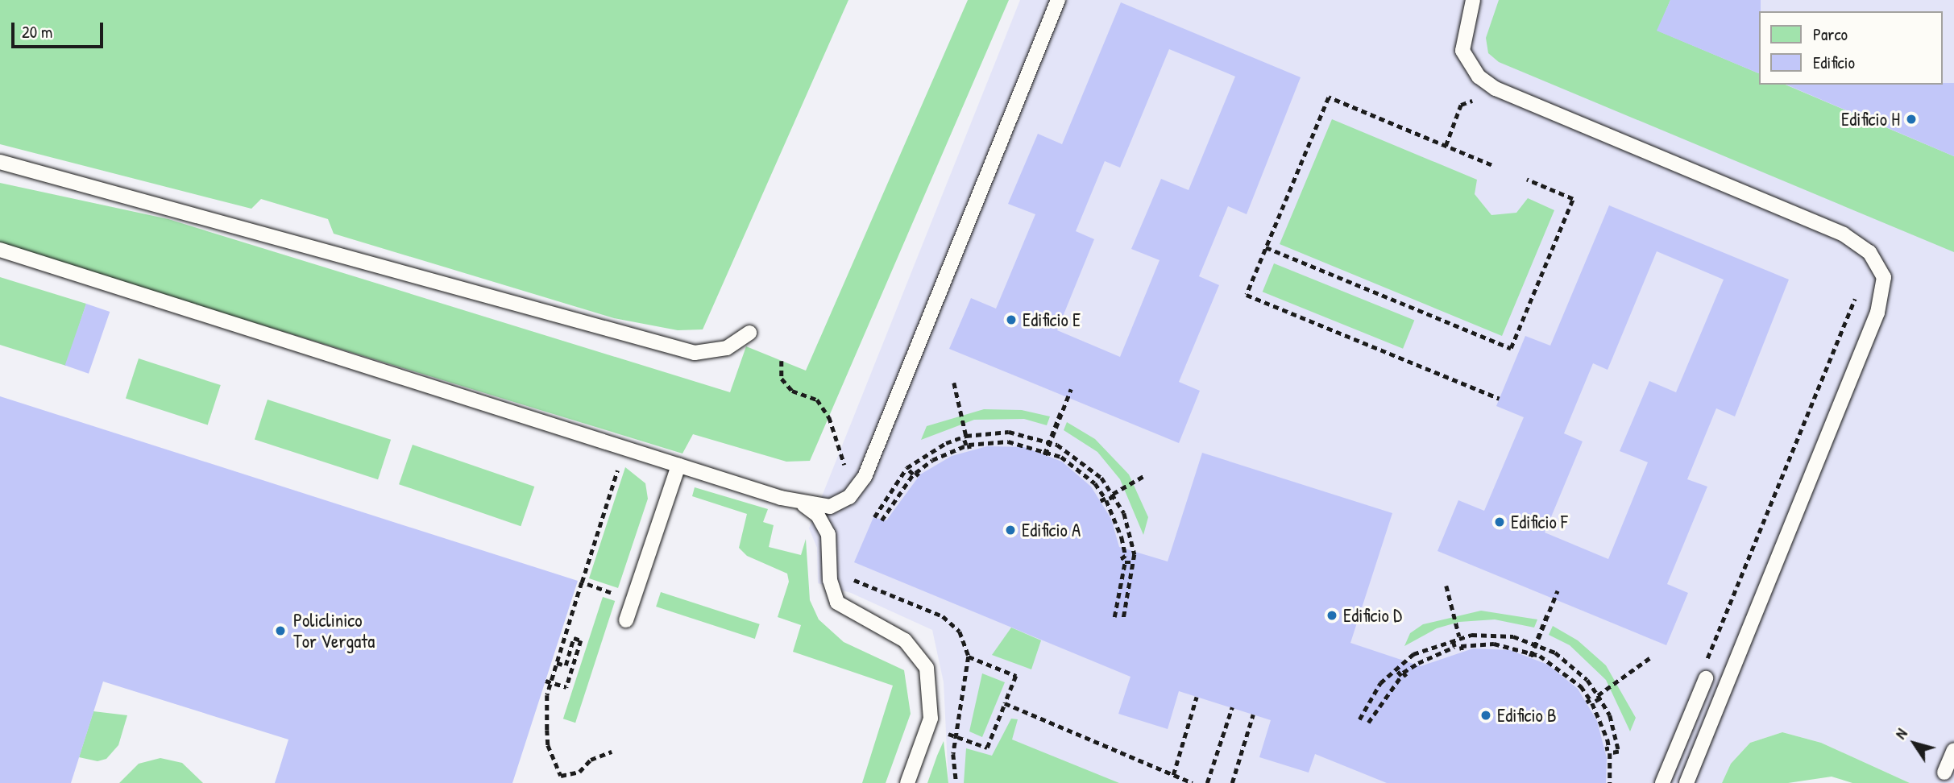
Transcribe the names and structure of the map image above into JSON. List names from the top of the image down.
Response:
{
  "places": [
    "Edificio H",
    "Edificio E",
    "Edificio F",
    "Edificio A",
    "Edificio D",
    "Policlinico Tor Vergata",
    "Edificio B"
  ],
  "legend": ["Parco", "Edificio"],
  "scale_bar": "20 m",
  "north": "top left"
}
